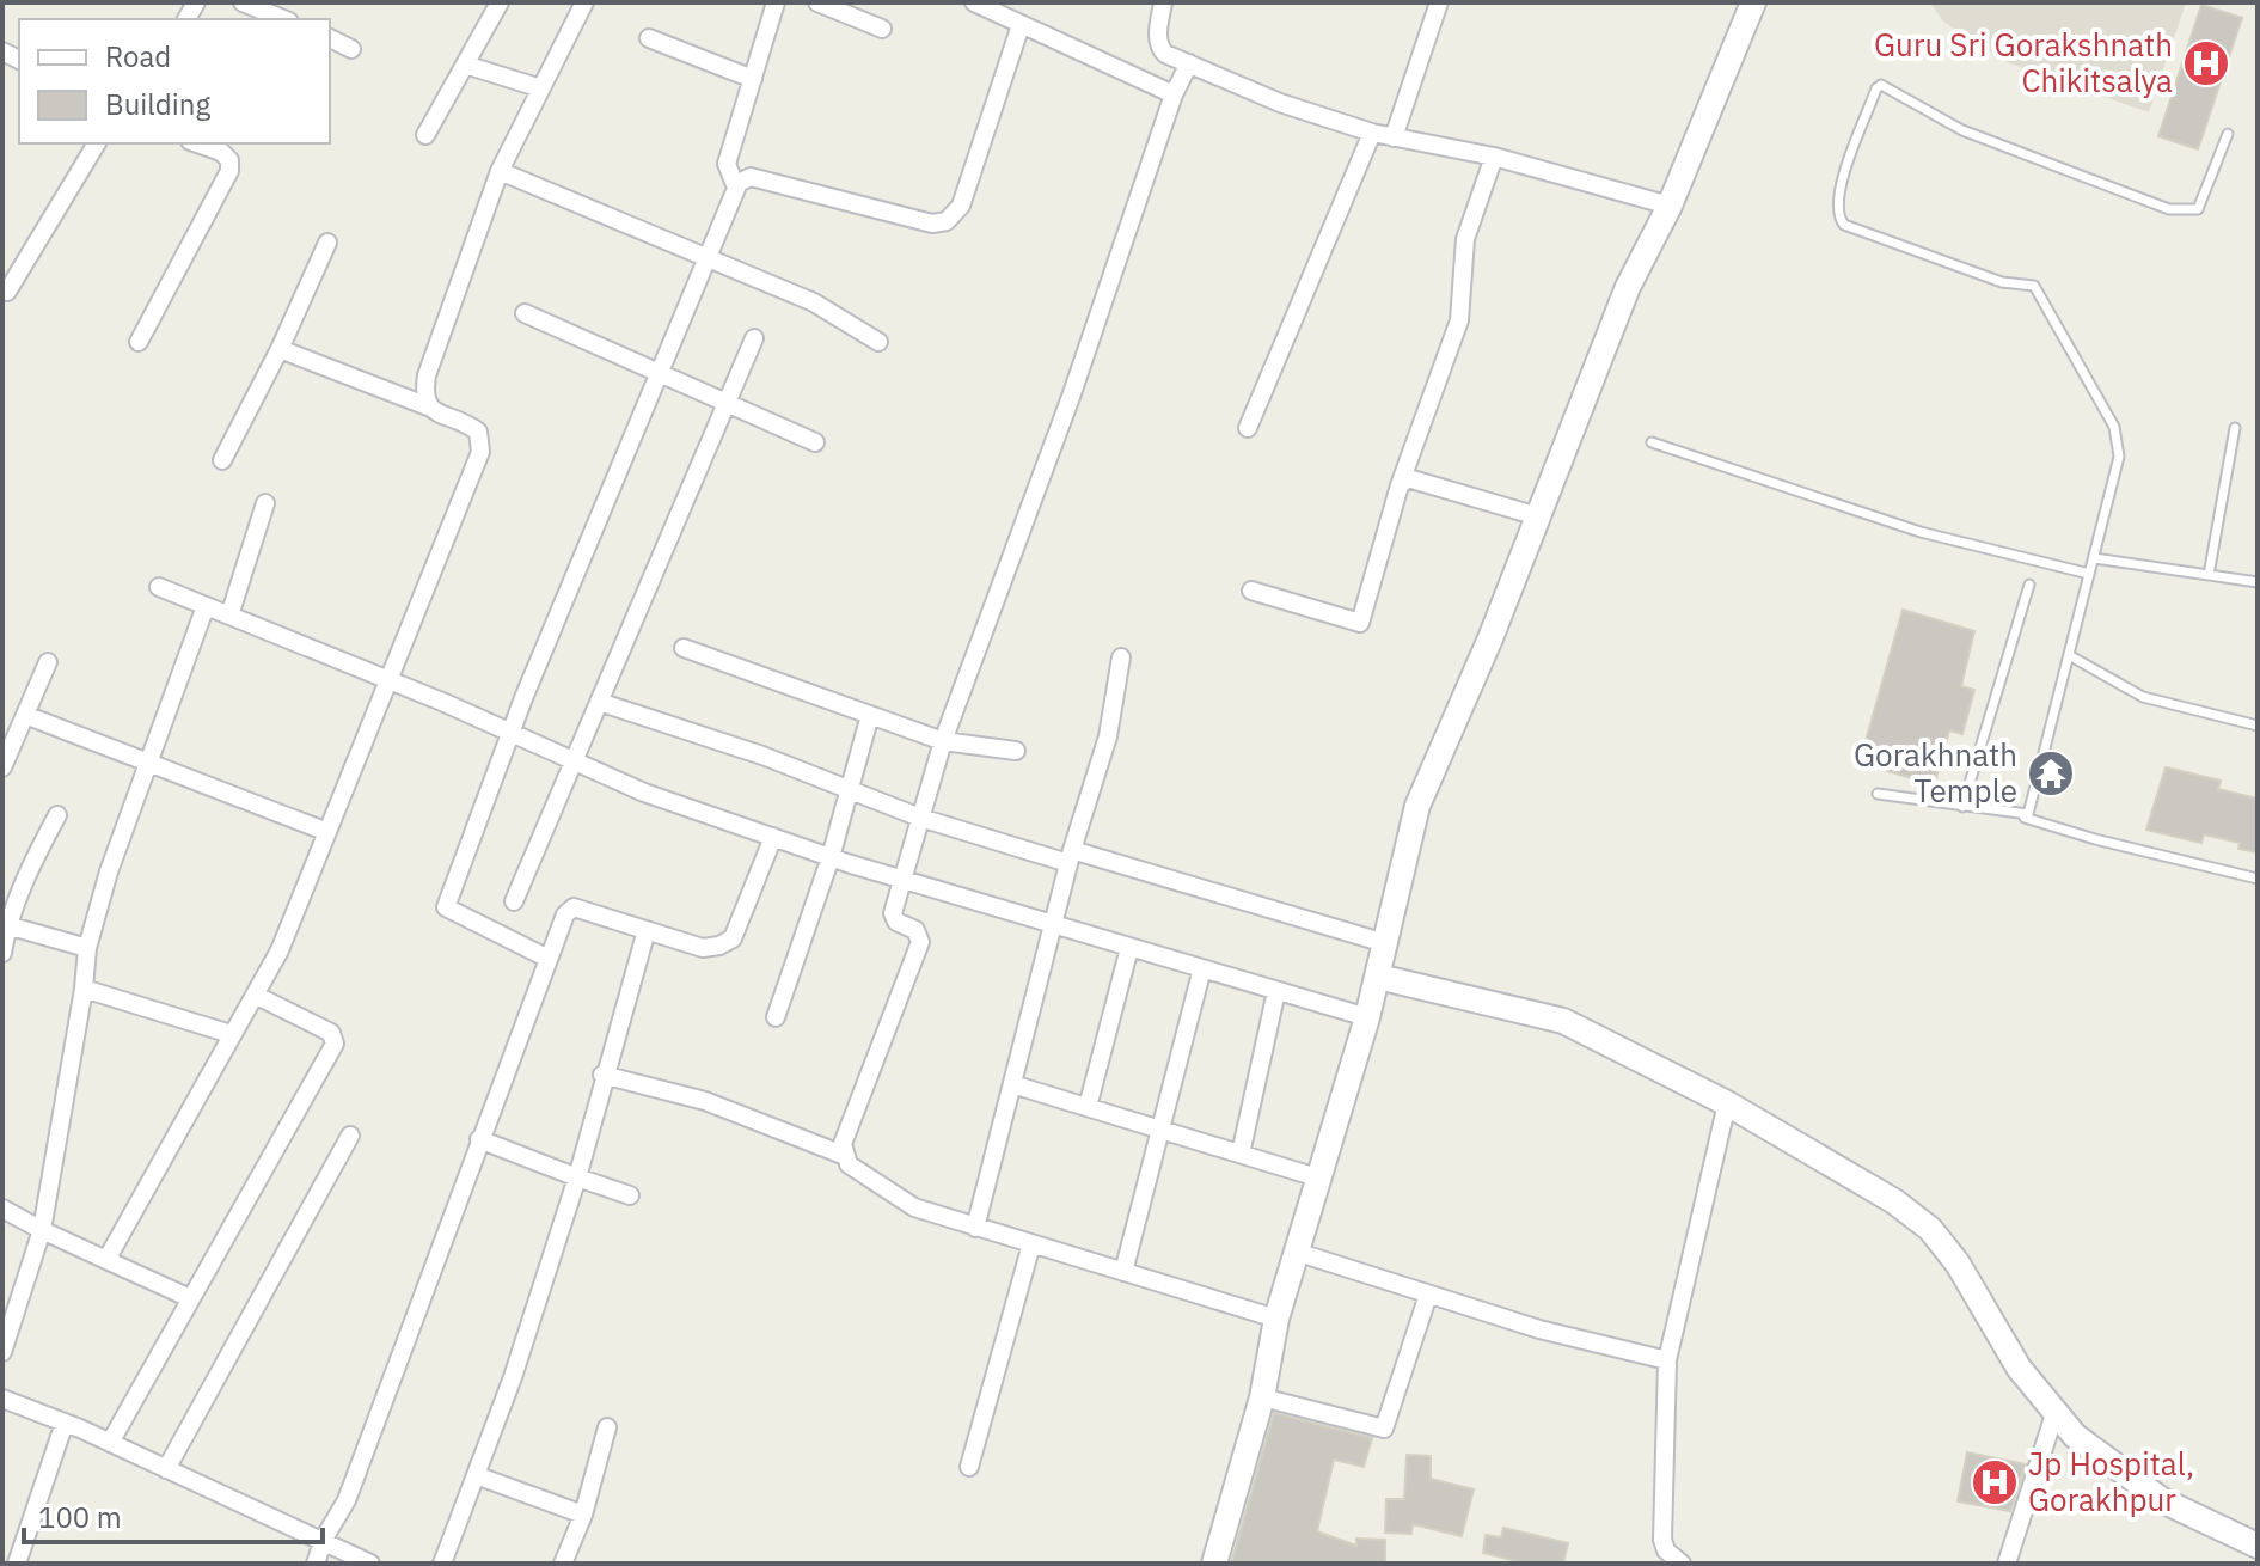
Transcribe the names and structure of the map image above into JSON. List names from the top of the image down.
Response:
{
  "places": {
    "hospital": ["Guru Sri Gorakshnath Chikitsalya", "Jp Hospital, Gorakhpur"],
    "temple": ["Gorakhnath Temple"]
  },
  "legend": ["Road", "Building"],
  "scale_bar": "100 m"
}
